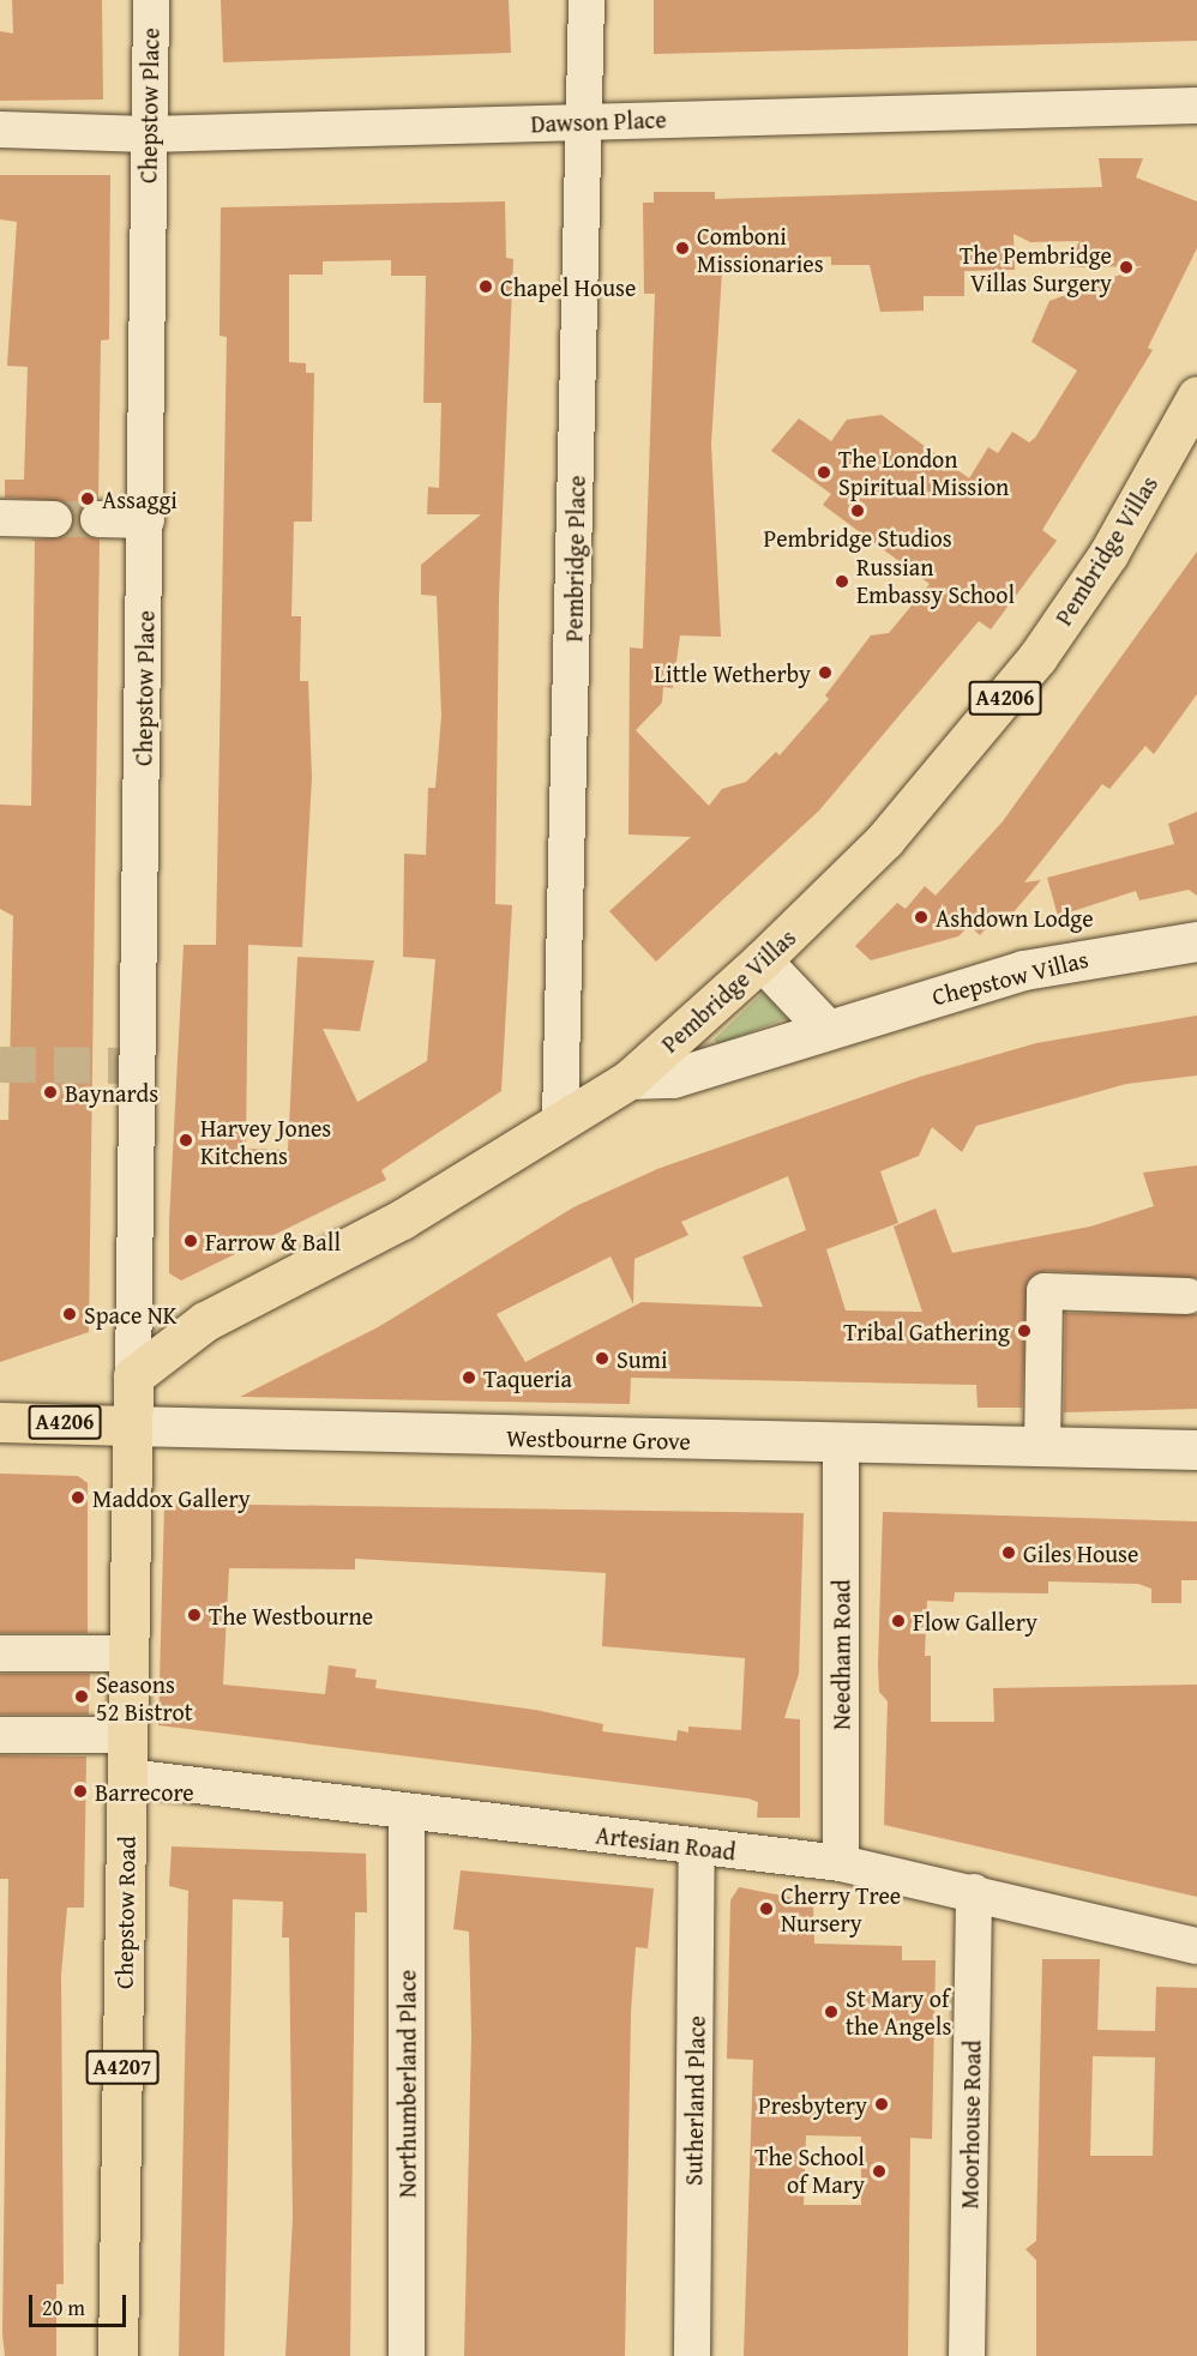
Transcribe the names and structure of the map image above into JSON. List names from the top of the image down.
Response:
{
  "streets": {
    "main road": [
      "Pembridge Villas",
      "A4206",
      "Westbourne Grove",
      "Chepstow Road",
      "A4207"
    ],
    "street": [
      "Chepstow Place",
      "Dawson Place",
      "Pembridge Place",
      "Chepstow Villas",
      "Needham Road",
      "Artesian Road",
      "Northumberland Place",
      "Sutherland Place",
      "Moorhouse Road"
    ]
  },
  "crossings": [
    ["Chepstow Place", "Dawson Place"],
    ["Chepstow Place", "Pembridge Villas"],
    ["Chepstow Place", "A4206"],
    ["Dawson Place", "Pembridge Place"],
    ["Pembridge Villas", "Pembridge Place"],
    ["Pembridge Villas", "A4206"],
    ["Pembridge Villas", "Chepstow Villas"],
    ["A4206", "Westbourne Grove"],
    ["A4206", "Chepstow Road"],
    ["Westbourne Grove", "Needham Road"],
    ["Westbourne Grove", "Chepstow Road"],
    ["Needham Road", "Artesian Road"],
    ["Artesian Road", "Chepstow Road"],
    ["Artesian Road", "Northumberland Place"],
    ["Artesian Road", "Sutherland Place"],
    ["Artesian Road", "Moorhouse Road"]
  ],
  "places": [
    "Comboni Missionaries",
    "The Pembridge Villas Surgery",
    "Chapel House",
    "The London Spiritual Mission",
    "Assaggi",
    "Pembridge Studios",
    "Russian Embassy School",
    "Little Wetherby",
    "Ashdown Lodge",
    "Baynards",
    "Harvey Jones Kitchens",
    "Farrow & Ball",
    "Space NK",
    "Tribal Gathering",
    "Sumi",
    "Taqueria",
    "Maddox Gallery",
    "Giles House",
    "The Westbourne",
    "Flow Gallery",
    "Seasons 52 Bistrot",
    "Barrecore",
    "Cherry Tree Nursery",
    "St Mary of the Angels",
    "Presbytery",
    "The School of Mary"
  ],
  "scale_bar": "20 m"
}
